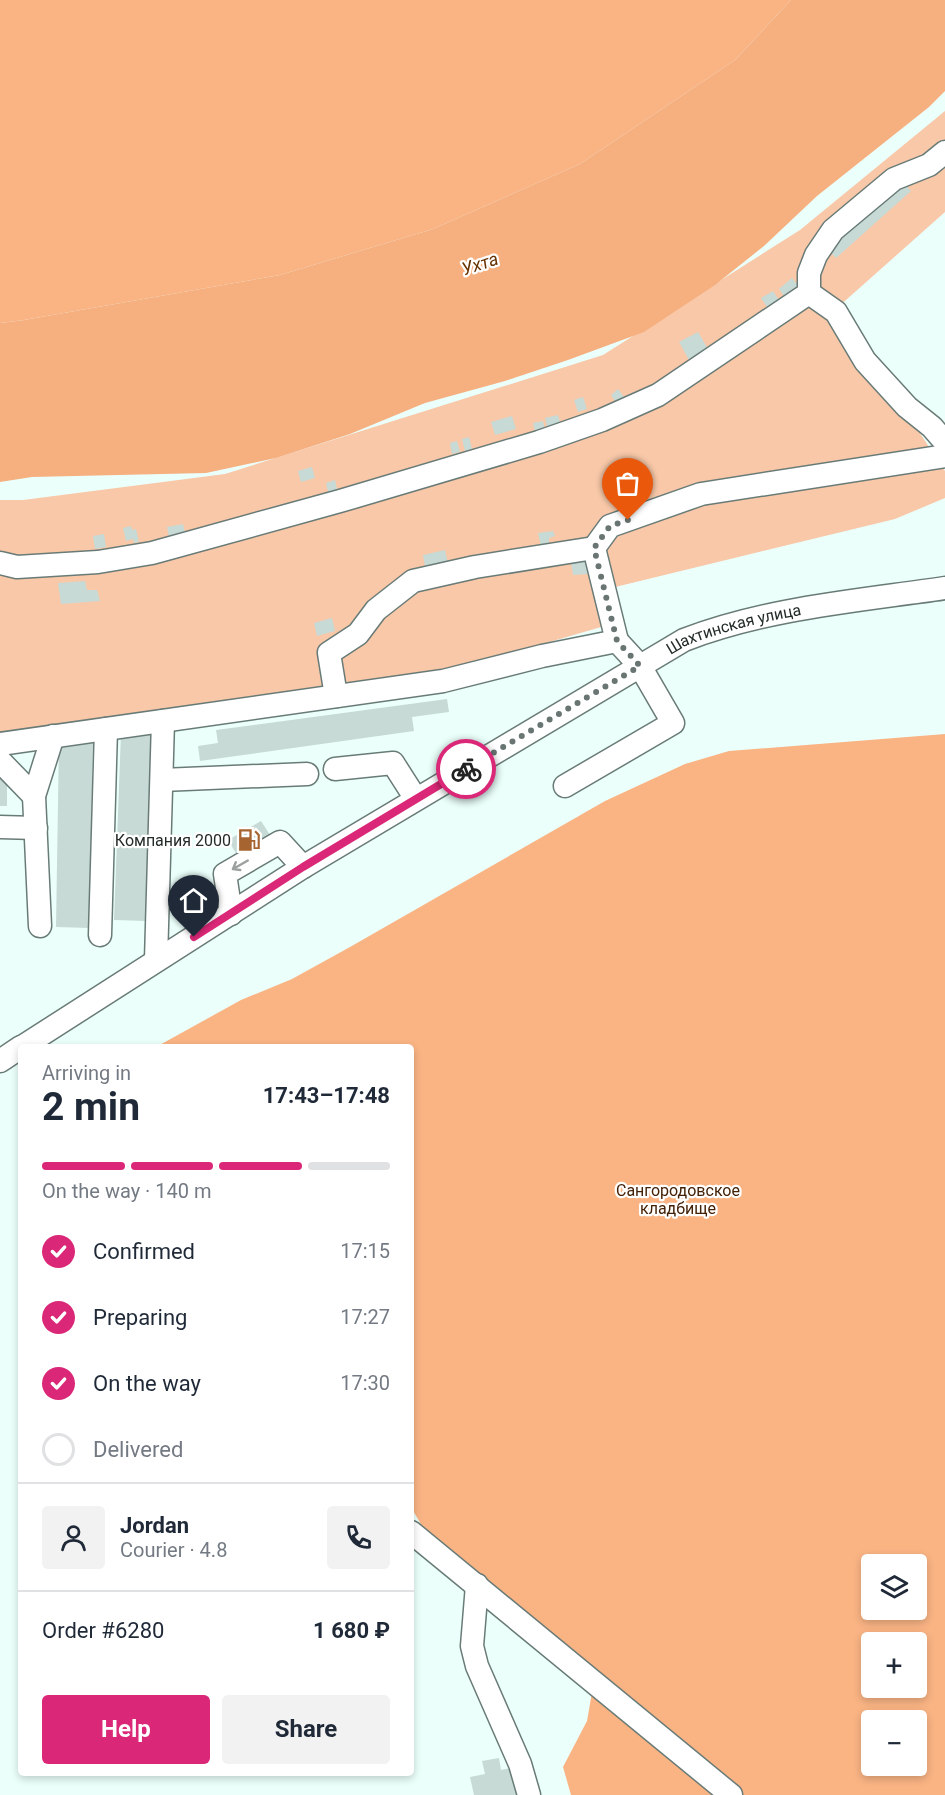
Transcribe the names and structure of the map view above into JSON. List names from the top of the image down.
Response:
{
  "streets": {
    "street": ["Шахтинская улица"]
  },
  "water": ["Ухта"],
  "parks": ["Сангородовское кладбище"],
  "places": {
    "fuel station": ["Компания 2000"]
  },
  "page": {
    "heading": ["2 min", "Arriving in", "17:43–17:48"],
    "panel": [
      "Jordan",
      "Courier · 4.8",
      "Order #6280",
      "1 680 ₽"
    ],
    "bar": "On the way · 140 m",
    "list": [
      ["Confirmed", "17:15"],
      ["Preparing", "17:27"],
      ["On the way", "17:30"],
      "Delivered"
    ],
    "map_buttons": ["+", "−"],
    "buttons": ["Help", "Share"]
  }
}
